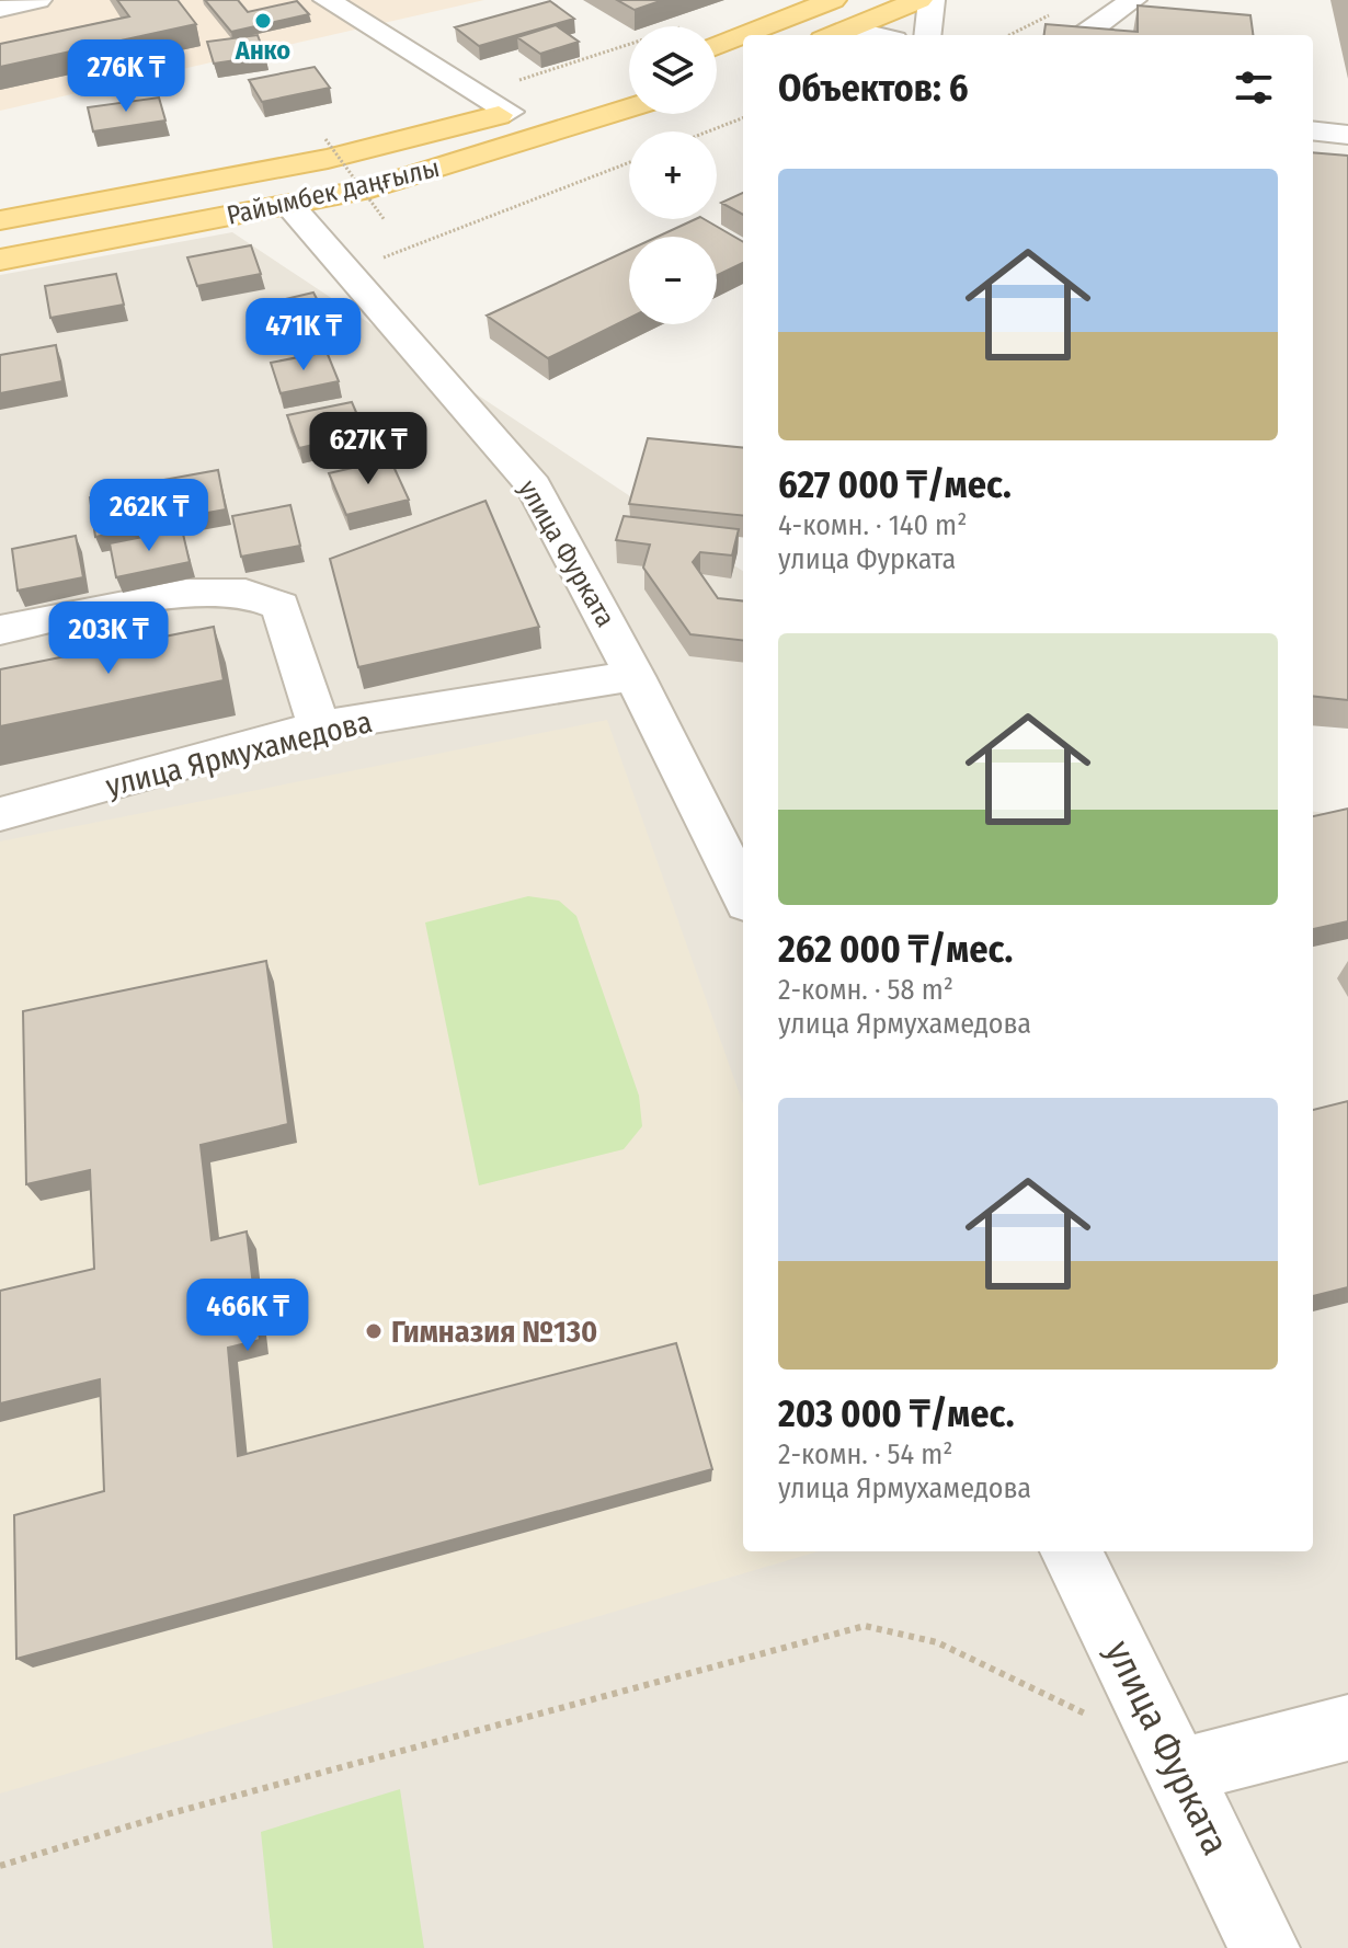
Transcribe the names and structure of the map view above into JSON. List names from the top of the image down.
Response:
{
  "streets": {
    "main road": ["Райымбек даңғылы"],
    "street": ["улица Фурката", "улица Ярмухамедова"]
  },
  "crossings": [
    ["Райымбек даңғылы", "улица Фурката"],
    ["улица Фурката", "улица Ярмухамедова"]
  ],
  "places": ["Анко", "Гимназия №130"],
  "page": {
    "map_buttons": ["+", "−"],
    "heading": "Объектов: 6",
    "price": [
      "276K ₸",
      "471K ₸",
      "627K ₸",
      "262K ₸",
      "203K ₸",
      "466K ₸"
    ],
    "list": [
      {
        "name": "627 000 ₸/мес.",
        "note": "4-комн. · 140 m² · улица Фурката"
      },
      {
        "name": "262 000 ₸/мес.",
        "note": "2-комн. · 58 m² · улица Ярмухамедова"
      },
      {
        "name": "203 000 ₸/мес.",
        "note": "2-комн. · 54 m² · улица Ярмухамедова"
      }
    ]
  }
}
